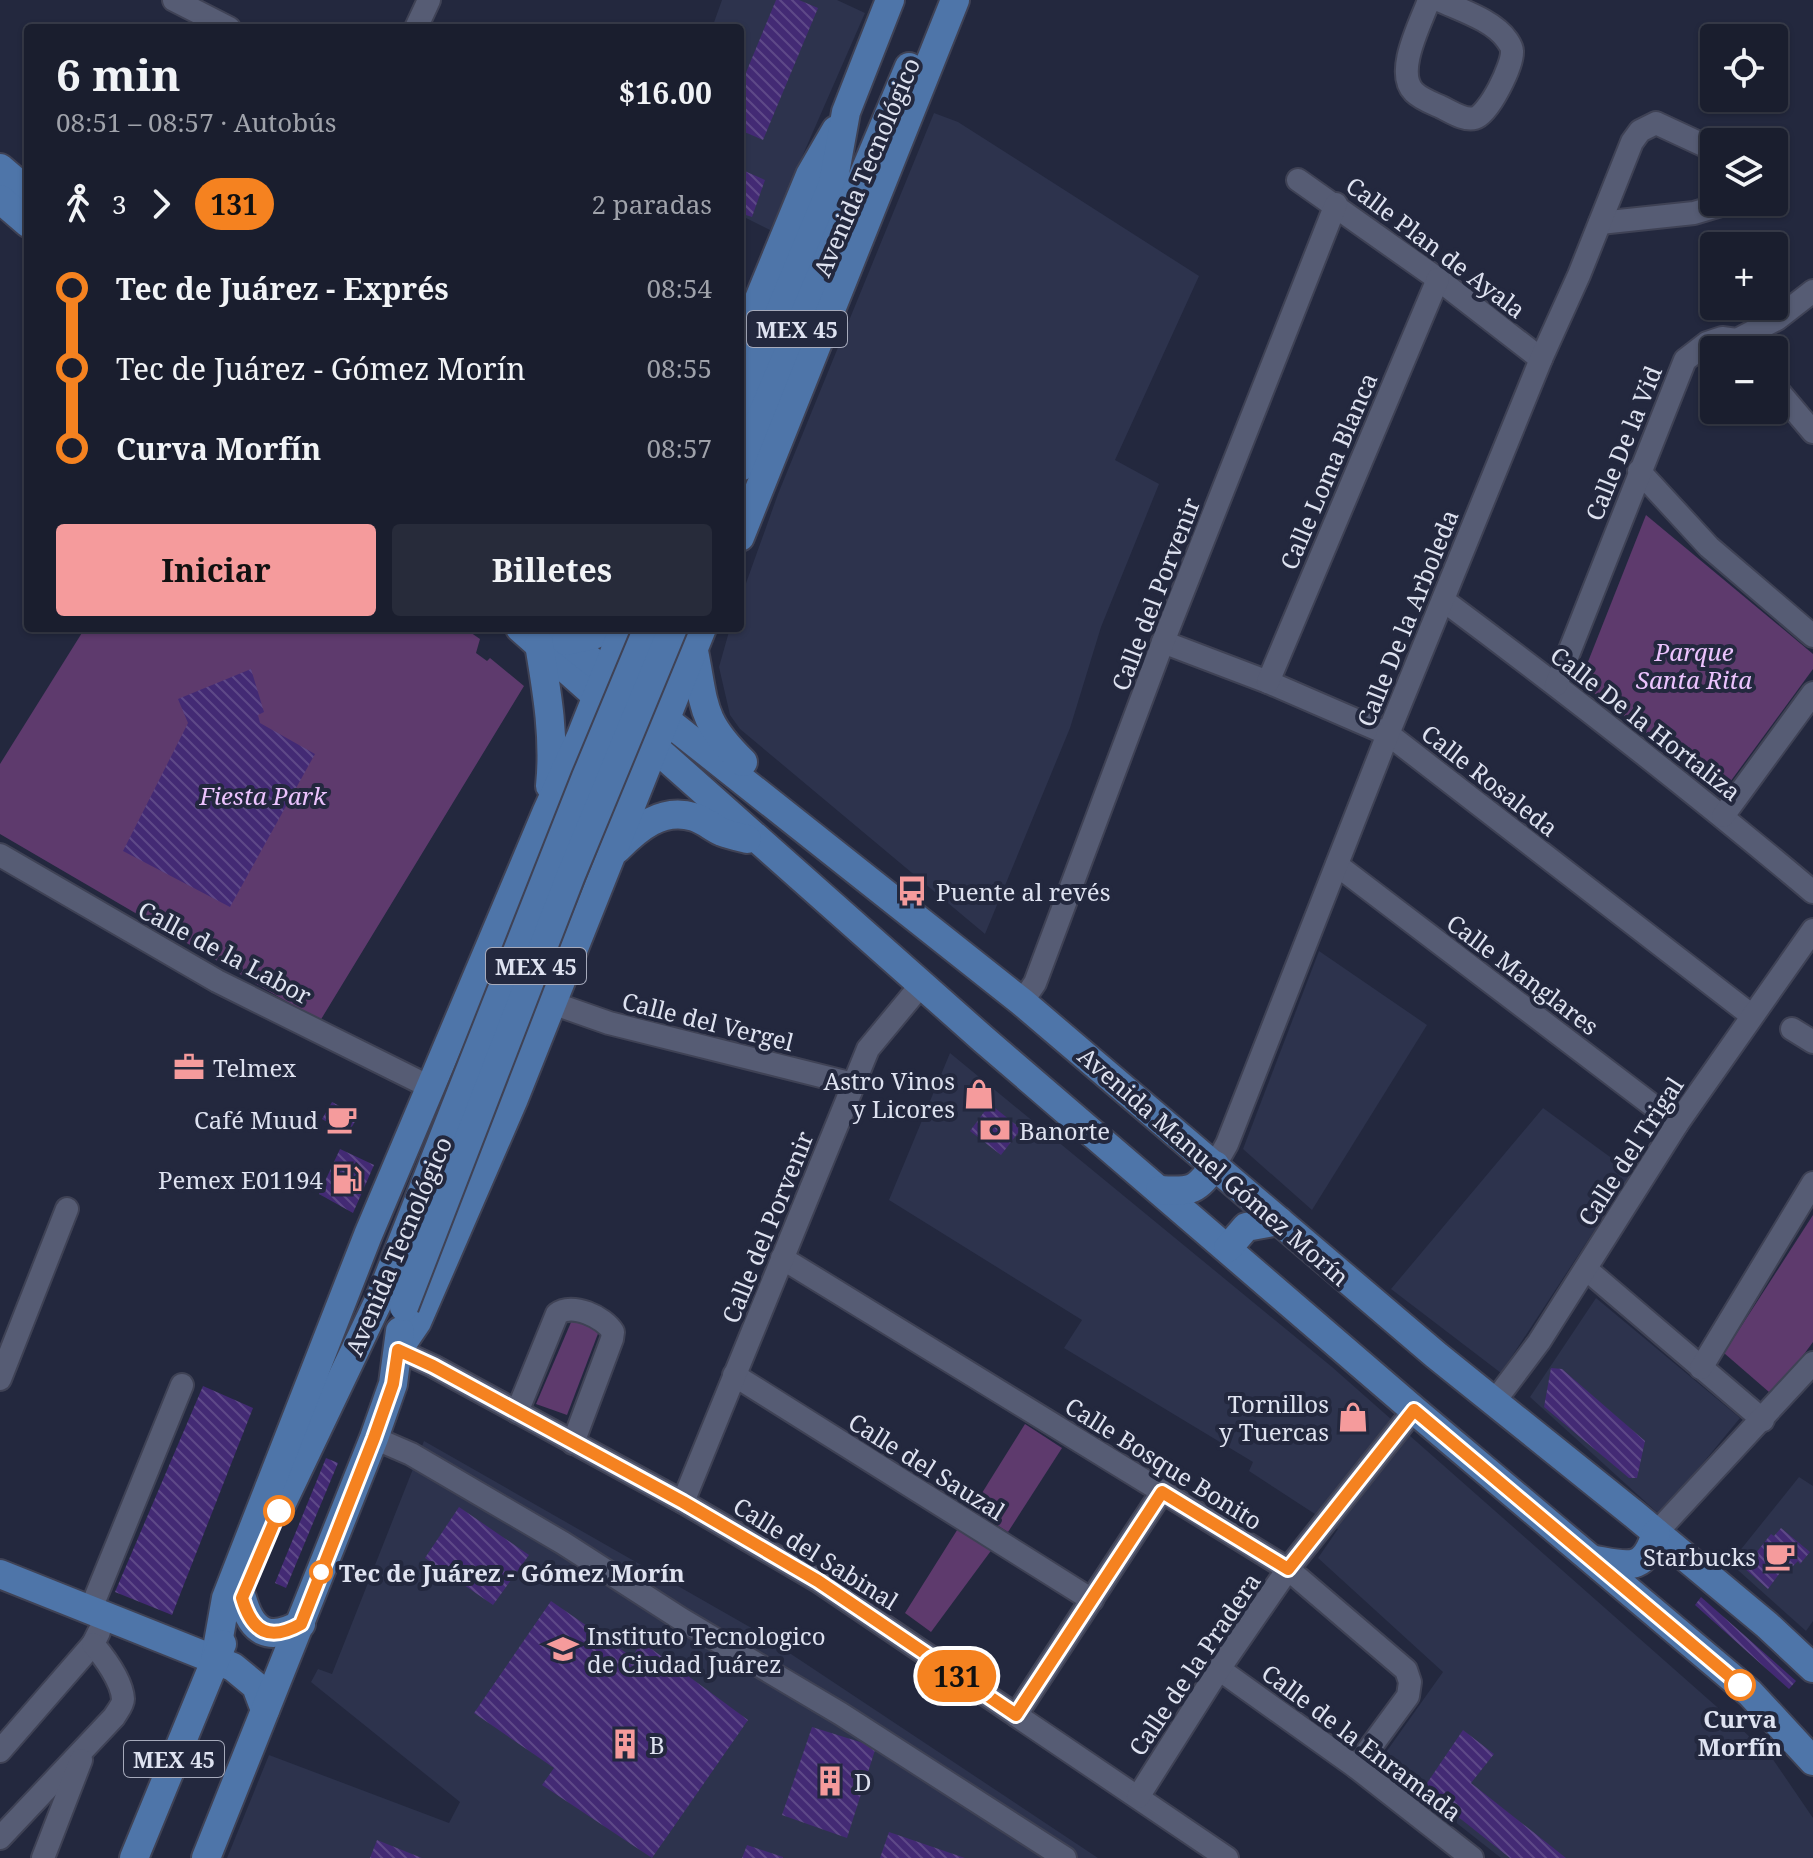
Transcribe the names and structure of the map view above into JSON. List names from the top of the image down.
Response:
{
  "streets": {
    "main road": ["Avenida Tecnológico", "MEX 45", "Avenida Manuel Gómez Morín"],
    "street": [
      "Calle Plan de Ayala",
      "Calle De la Vid",
      "Calle Loma Blanca",
      "Calle del Porvenir",
      "Calle De la Arboleda",
      "Calle De la Hortaliza",
      "Calle Rosaleda",
      "Calle de la Labor",
      "Calle Manglares",
      "Calle del Vergel",
      "Calle del Trigal",
      "Calle Bosque Bonito",
      "Calle del Sauzal",
      "Calle del Sabinal",
      "Calle de la Pradera",
      "Calle de la Enramada"
    ]
  },
  "crossings": [
    ["Avenida Tecnológico", "Calle del Sabinal"],
    ["Calle Plan de Ayala", "Calle Loma Blanca"],
    ["Calle Plan de Ayala", "Calle del Porvenir"],
    ["Calle Plan de Ayala", "Calle De la Arboleda"],
    ["Calle De la Vid", "Calle De la Hortaliza"],
    ["Calle Loma Blanca", "Calle Rosaleda"],
    ["Calle del Porvenir", "Calle Rosaleda"],
    ["Calle del Porvenir", "Calle del Vergel"],
    ["Calle del Porvenir", "Avenida Manuel Gómez Morín"],
    ["Calle del Porvenir", "Calle Bosque Bonito"],
    ["Calle del Porvenir", "Calle del Sauzal"],
    ["Calle del Porvenir", "Calle del Sabinal"],
    ["Calle De la Arboleda", "Calle De la Hortaliza"],
    ["Calle De la Arboleda", "Calle Rosaleda"],
    ["Calle De la Arboleda", "Calle Manglares"],
    ["Calle De la Arboleda", "Avenida Manuel Gómez Morín"],
    ["Calle Rosaleda", "Calle del Trigal"],
    ["Calle Manglares", "Calle del Trigal"],
    ["Calle del Trigal", "Avenida Manuel Gómez Morín"],
    ["Calle Bosque Bonito", "Calle de la Pradera"],
    ["Calle Bosque Bonito", "Calle de la Enramada"],
    ["Calle del Sabinal", "Calle de la Pradera"],
    ["Calle de la Pradera", "Calle de la Enramada"]
  ],
  "parks": ["Parque Santa Rita", "Fiesta Park"],
  "places": {
    "bus stop": ["Puente al revés"],
    "office": ["Telmex"],
    "shop": ["Astro Vinos y Licores", "Tornillos y Tuercas"],
    "cafe": ["Café Muud", "Starbucks"],
    "bank": ["Banorte"],
    "fuel station": ["Pemex E01194"],
    "other": ["Tec de Juárez - Gómez Morín", "Curva Morfín"],
    "school or university": ["Instituto Tecnologico de Ciudad Juárez"],
    "building": ["B", "D"]
  },
  "lines": ["bus line 131"],
  "page": {
    "on_map": "131",
    "map_buttons": ["+", "−"],
    "heading": ["6 min", "08:51 – 08:57 · Autobús", "$16.00"],
    "legs": ["3", "131", "2 paradas"],
    "list": [
      {
        "name": "Tec de Juárez - Exprés",
        "value": "08:54"
      },
      {
        "name": "Tec de Juárez - Gómez Morín",
        "value": "08:55"
      },
      {
        "name": "Curva Morfín",
        "value": "08:57"
      }
    ],
    "buttons": ["Iniciar", "Billetes"]
  }
}
